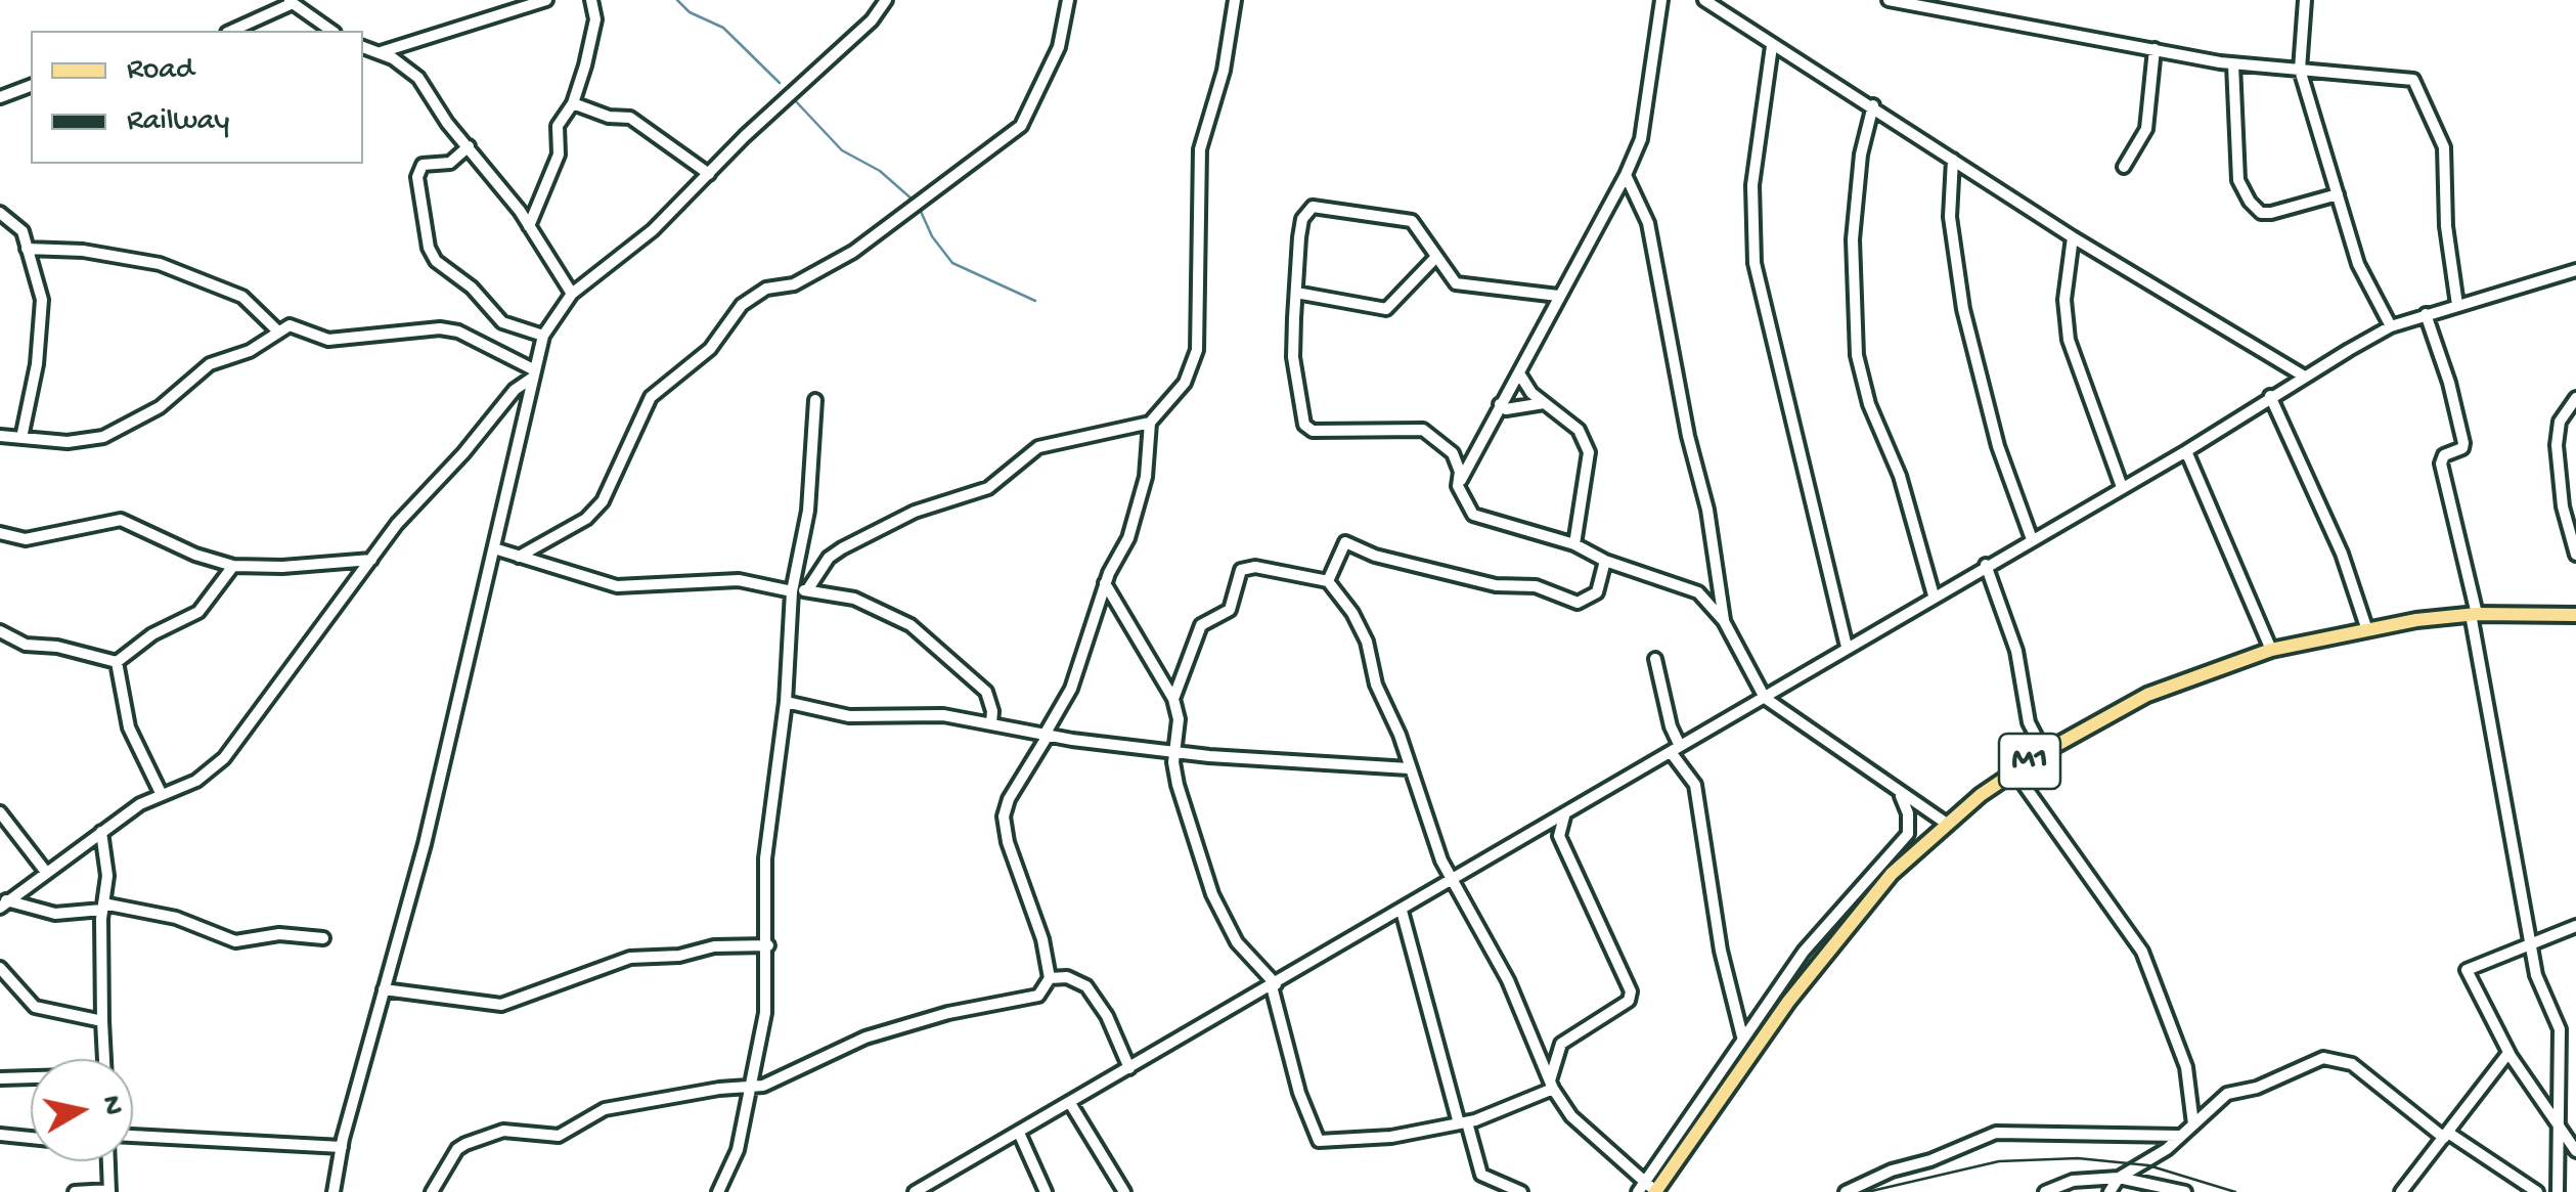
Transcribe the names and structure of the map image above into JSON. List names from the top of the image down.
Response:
{
  "streets": {
    "main road": ["M1"]
  },
  "legend": ["Road", "Railway"],
  "north": "right"
}
